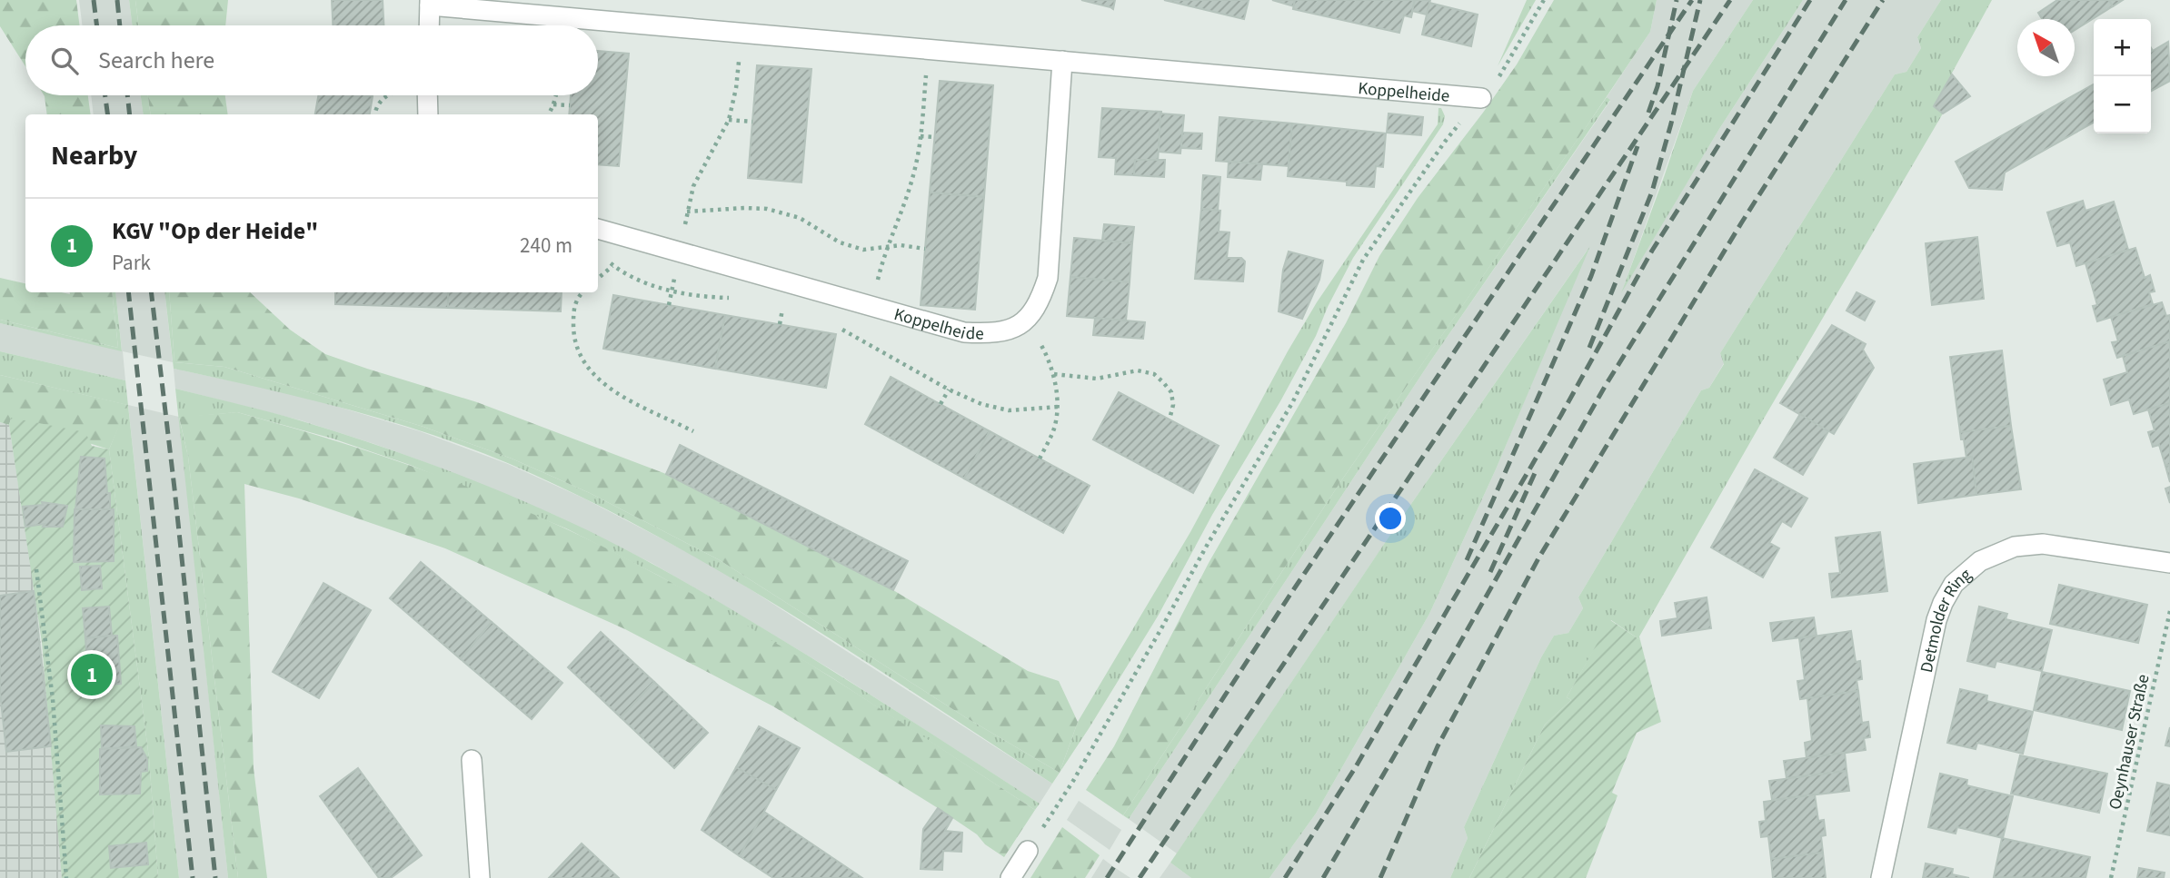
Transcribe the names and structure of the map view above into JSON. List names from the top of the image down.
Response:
{
  "streets": {
    "street": ["Koppelheide", "Detmolder Ring"],
    "path": ["Oeynhauser Straße"]
  },
  "north": "top left",
  "page": {
    "map_buttons": ["+", "−"],
    "search": "Search here",
    "heading": "Nearby",
    "list": [
      {
        "mark": "1",
        "name": "KGV \"Op der Heide\"",
        "note": "Park",
        "value": "240 m"
      }
    ],
    "pins": "1"
  }
}
